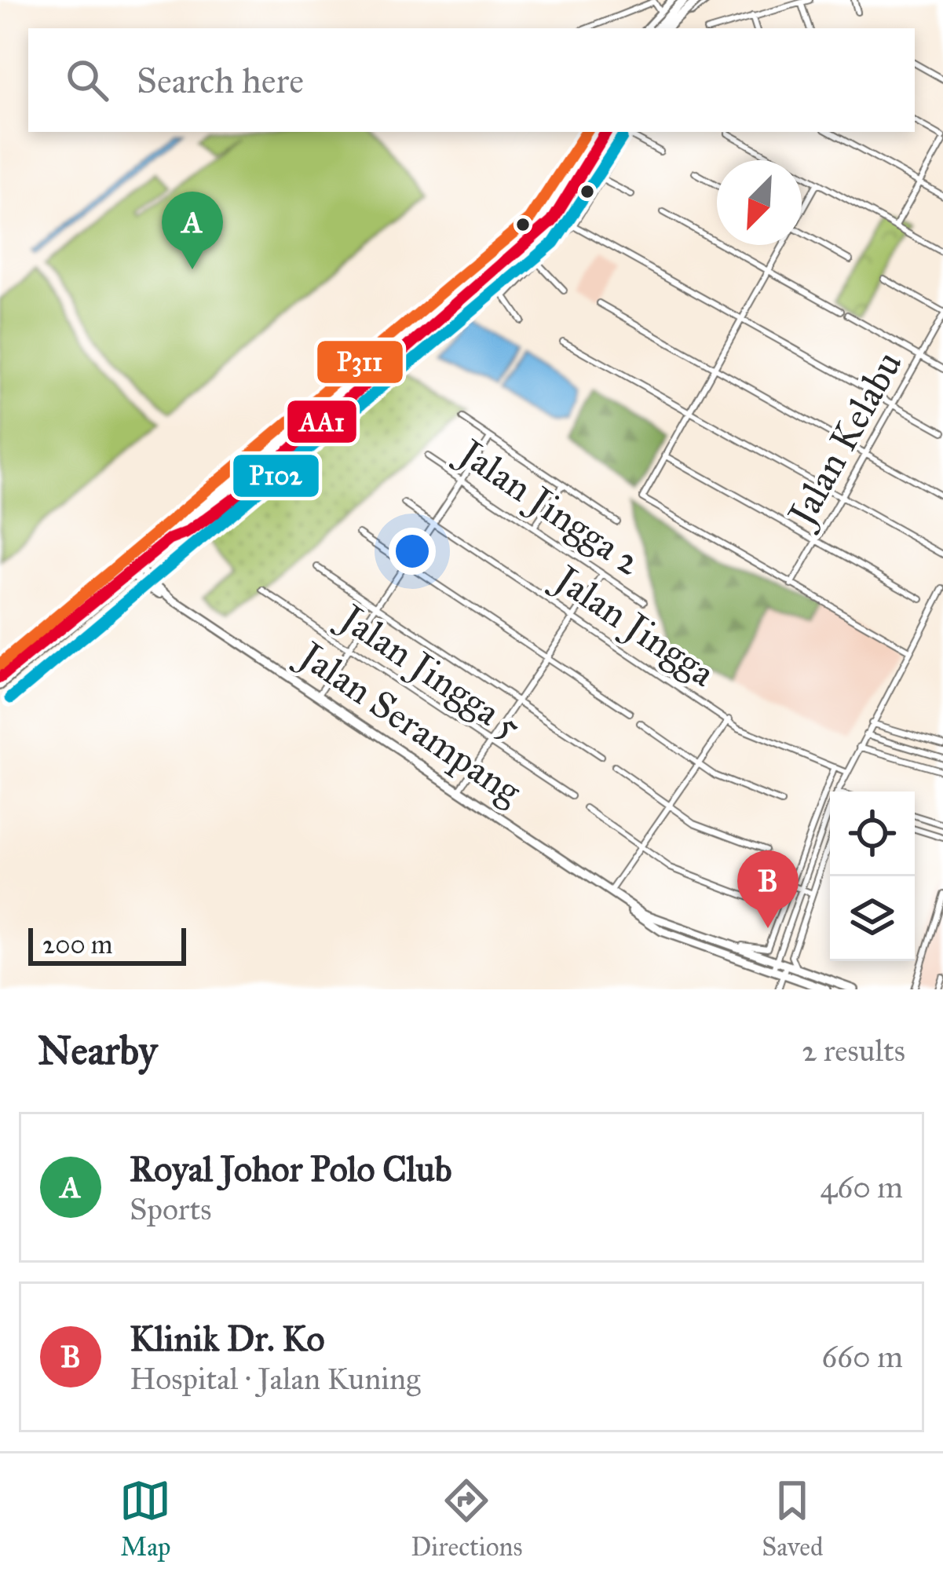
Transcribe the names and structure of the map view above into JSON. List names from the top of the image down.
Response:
{
  "streets": {
    "main road": ["Jalan Serampang"],
    "street": [
      "Jalan Kelabu",
      "Jalan Jingga 2",
      "Jalan Jingga",
      "Jalan Jingga 5"
    ]
  },
  "lines": ["transit line AA1", "transit line P311", "transit line P102"],
  "scale_bar": "200 m",
  "north": "bottom left",
  "page": {
    "search": "Search here",
    "pins": ["A", "B"],
    "scale": "200 m",
    "heading": ["Nearby", "2 results"],
    "list": [
      {
        "mark": "A",
        "name": "Royal Johor Polo Club",
        "note": "Sports",
        "value": "460 m"
      },
      {
        "mark": "B",
        "name": "Klinik Dr. Ko",
        "note": "Hospital · Jalan Kuning",
        "value": "660 m"
      }
    ],
    "nav": ["Map", "Directions", "Saved"]
  }
}
